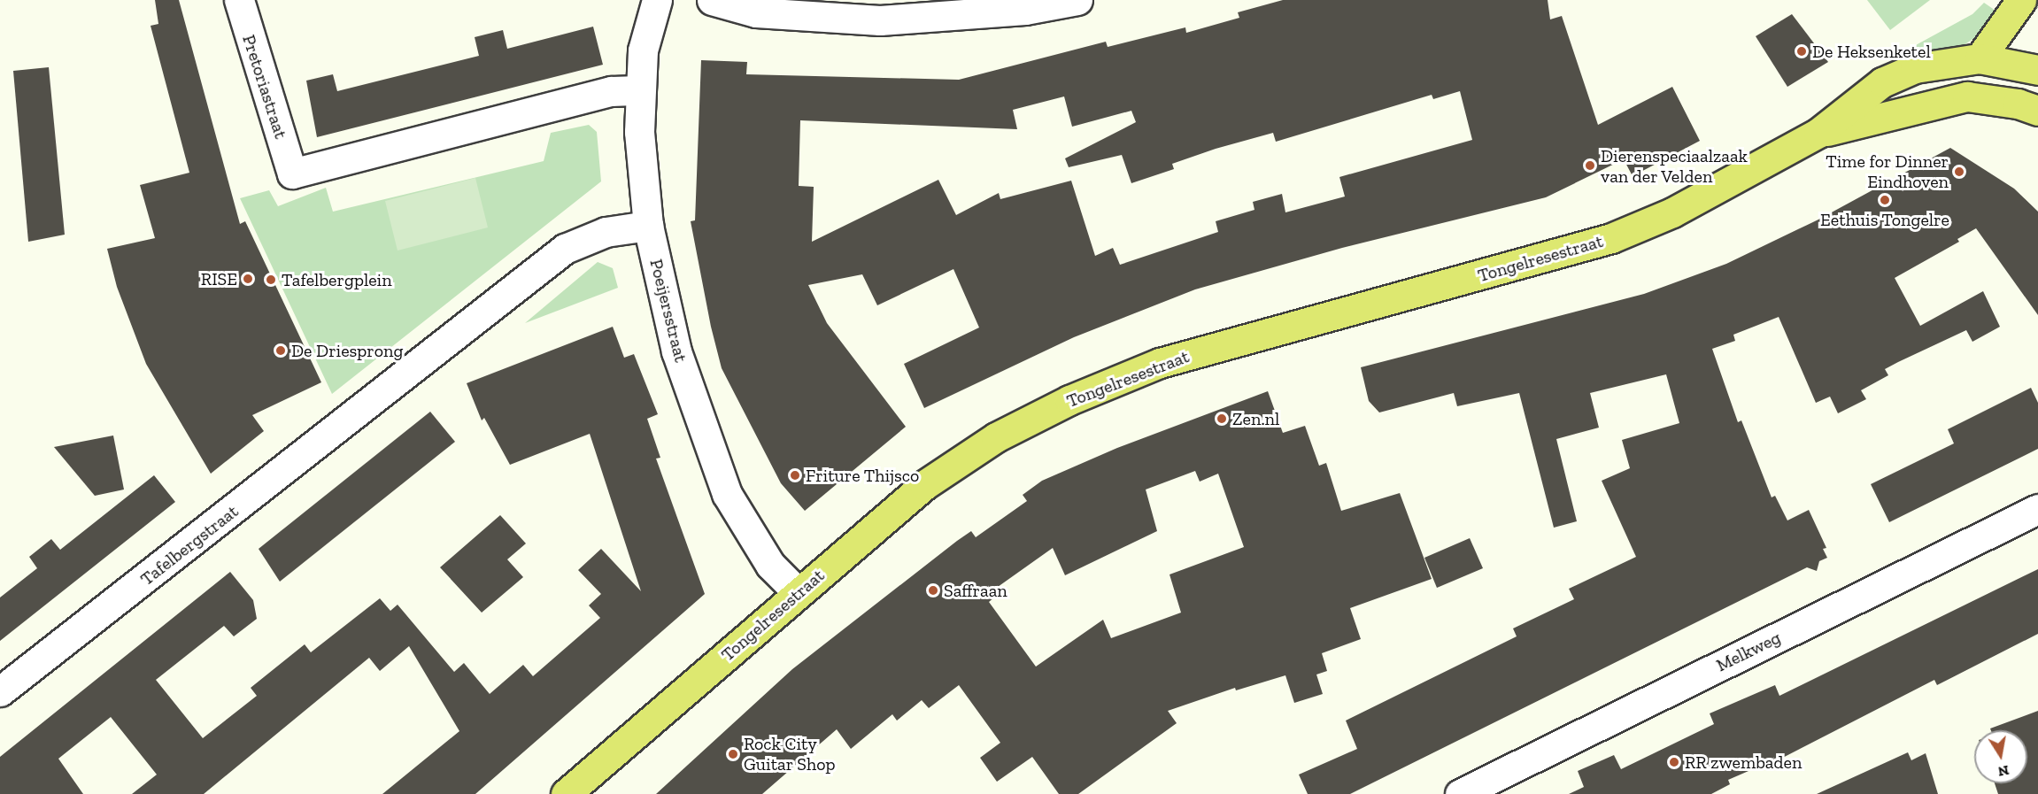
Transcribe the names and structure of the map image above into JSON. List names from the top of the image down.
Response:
{
  "streets": {
    "main road": ["Tongelresestraat"],
    "street": [
      "Pretoriastraat",
      "Poeijersstraat",
      "Tafelbergstraat",
      "Melkweg"
    ]
  },
  "crossings": [
    ["Pretoriastraat", "Poeijersstraat"],
    ["Tongelresestraat", "Poeijersstraat"],
    ["Poeijersstraat", "Tafelbergstraat"]
  ],
  "places": [
    "De Heksenketel",
    "Dierenspeciaalzaak van der Velden",
    "Time for Dinner Eindhoven",
    "Eethuis Tongelre",
    "RISE",
    "Tafelbergplein",
    "De Driesprong",
    "Zen.nl",
    "Friture Thijsco",
    "Saffraan",
    "Rock City Guitar Shop",
    "RR zwembaden"
  ],
  "north": "bottom"
}
